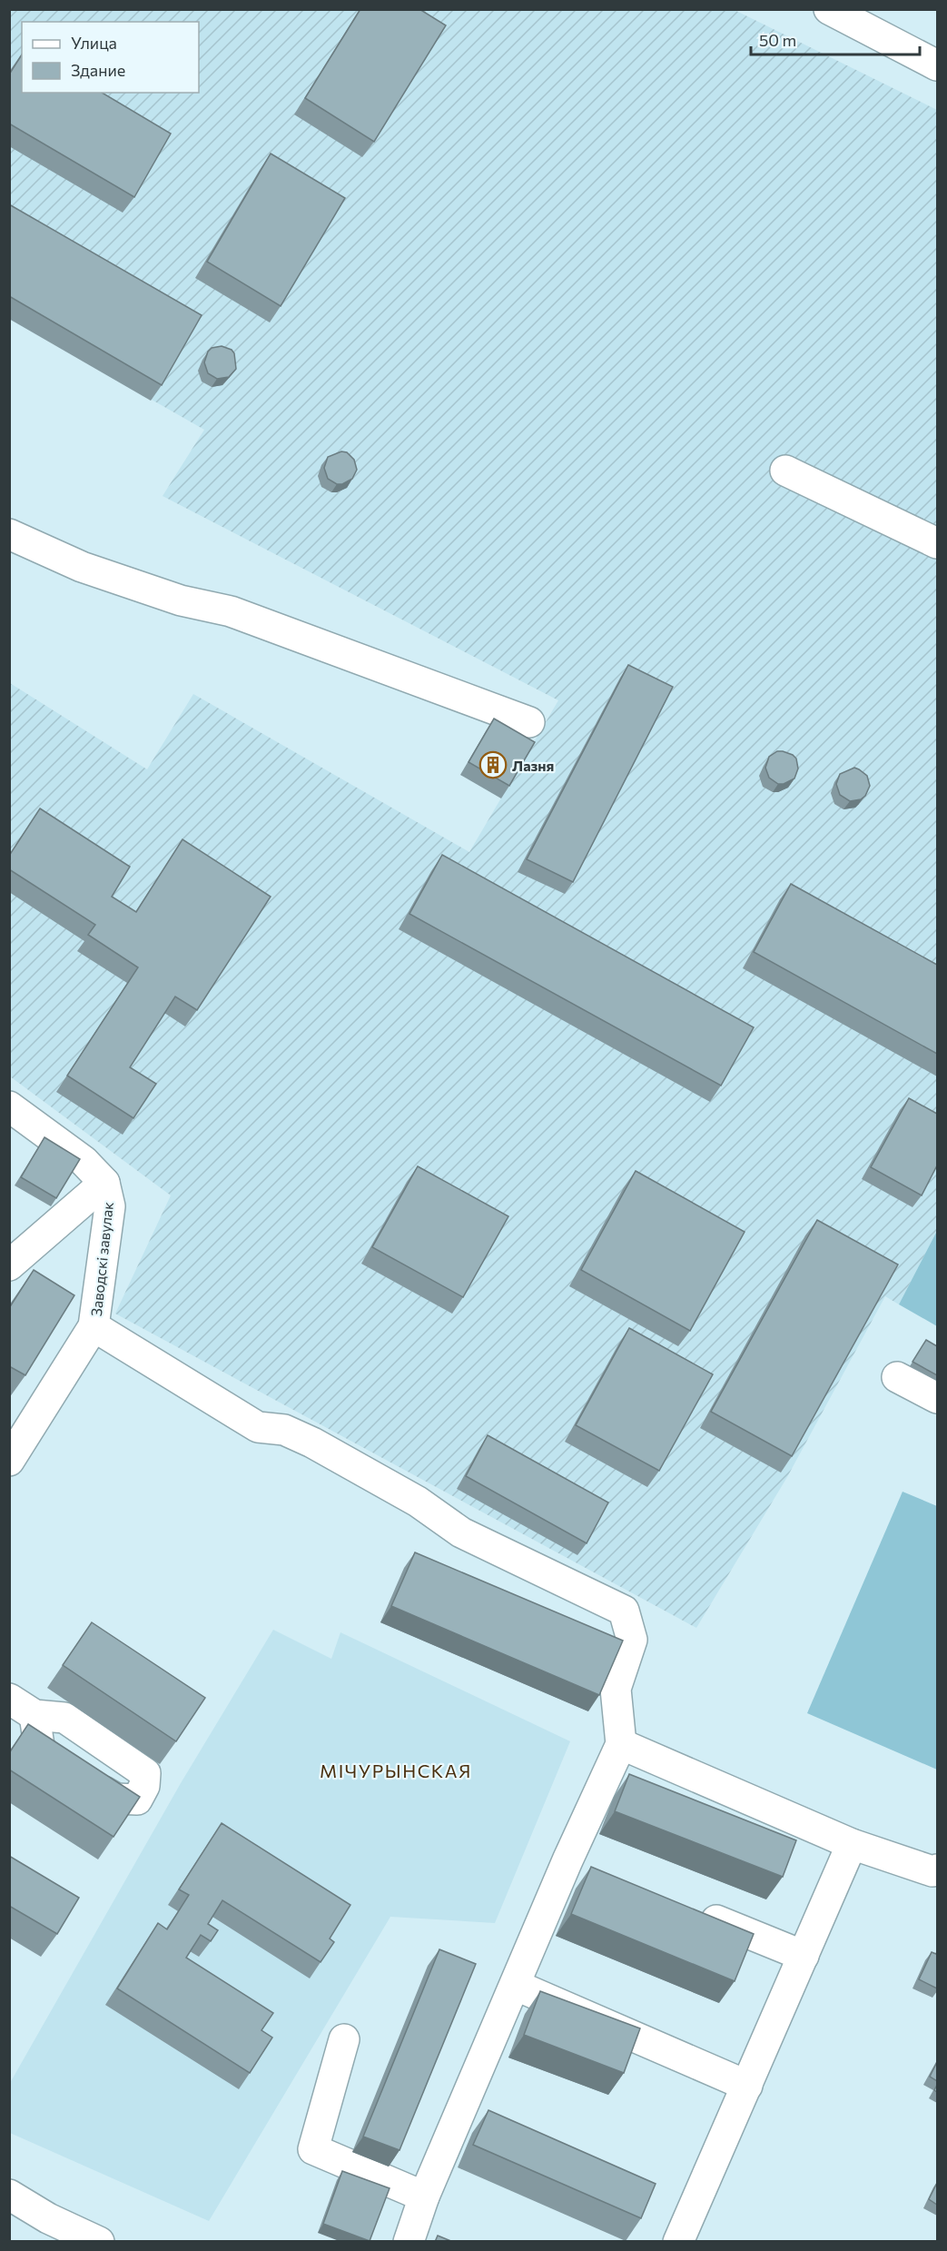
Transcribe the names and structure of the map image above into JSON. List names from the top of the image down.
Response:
{
  "streets": {
    "street": ["Заводскі завулак"]
  },
  "districts": ["МІЧУРЫНСКАЯ"],
  "places": {
    "building": ["Лазня"]
  },
  "legend": ["Улица", "Здание"],
  "scale_bar": "50 m"
}
